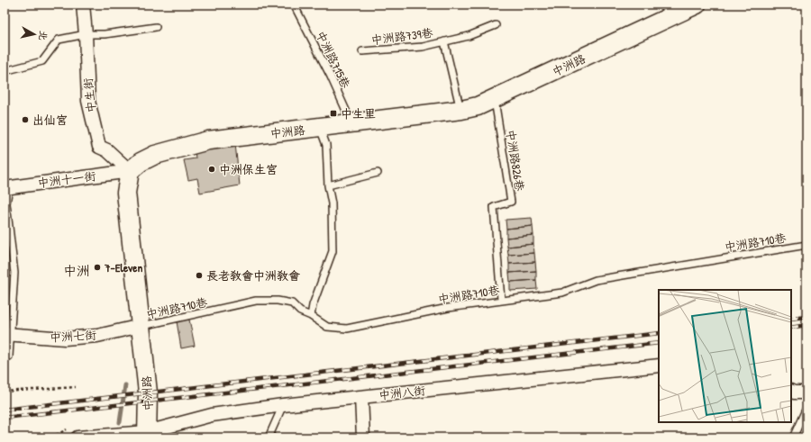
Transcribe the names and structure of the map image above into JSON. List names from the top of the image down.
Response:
{
  "streets": {
    "street": [
      "中洲路",
      "中生街",
      "中洲十一街",
      "中洲七街",
      "中洲八街"
    ],
    "lane": [
      "中洲路739巷",
      "中洲路715巷",
      "中洲路826巷",
      "中洲路710巷"
    ]
  },
  "crossings": [
    ["中洲路739巷", "中洲路"],
    ["中洲路715巷", "中洲路"],
    ["中洲路", "中生街"],
    ["中洲路", "中洲路826巷"],
    ["中洲路", "中洲十一街"],
    ["中洲路", "中洲路710巷"],
    ["中洲路", "中洲七街"],
    ["中洲路", "中洲八街"],
    ["中生街", "中洲十一街"],
    ["中洲路826巷", "中洲路710巷"],
    ["中洲路710巷", "中洲七街"]
  ],
  "districts": ["中洲"],
  "places": {
    "transit": ["中生里"],
    "other": [
      "出仙宮",
      "中洲保生宮",
      "7-Eleven",
      "長老教會中洲教會"
    ]
  },
  "north": "right"
}
